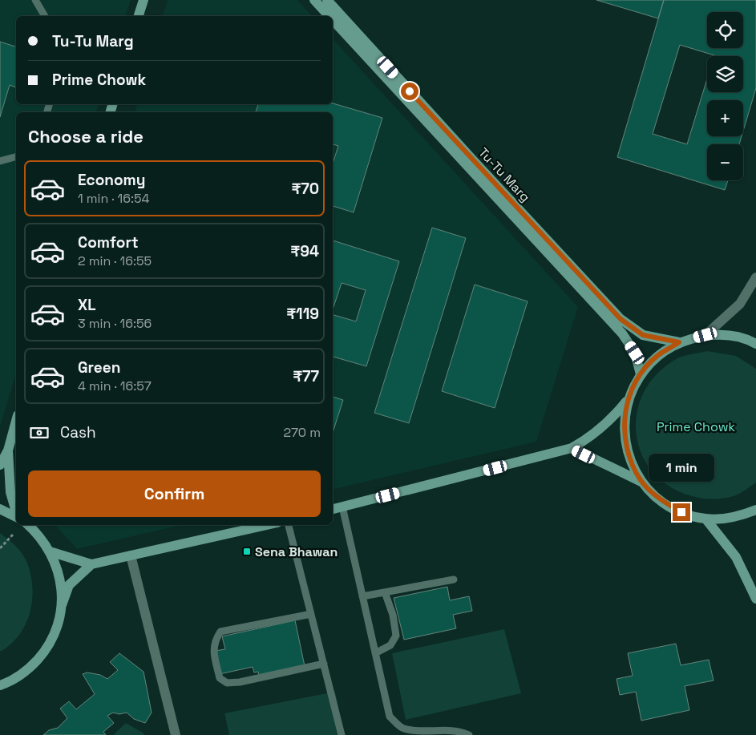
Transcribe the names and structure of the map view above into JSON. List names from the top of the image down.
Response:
{
  "streets": {
    "main road": ["Tu-Tu Marg"]
  },
  "parks": ["Prime Chowk"],
  "places": {
    "transit": ["Sena Bhawan"]
  },
  "page": {
    "map_buttons": ["+", "−"],
    "banner": ["Tu-Tu Marg", "Prime Chowk"],
    "heading": "Choose a ride",
    "list": [
      {
        "name": "Economy",
        "note": "1 min · 16:54",
        "value": "₹70"
      },
      {
        "name": "Comfort",
        "note": "2 min · 16:55",
        "value": "₹94"
      },
      {
        "name": "XL",
        "note": "3 min · 16:56",
        "value": "₹119"
      },
      {
        "name": "Green",
        "note": "4 min · 16:57",
        "value": "₹77"
      }
    ],
    "pay": ["Cash", "270 m"],
    "bubble": "1 min",
    "buttons": "Confirm"
  }
}
